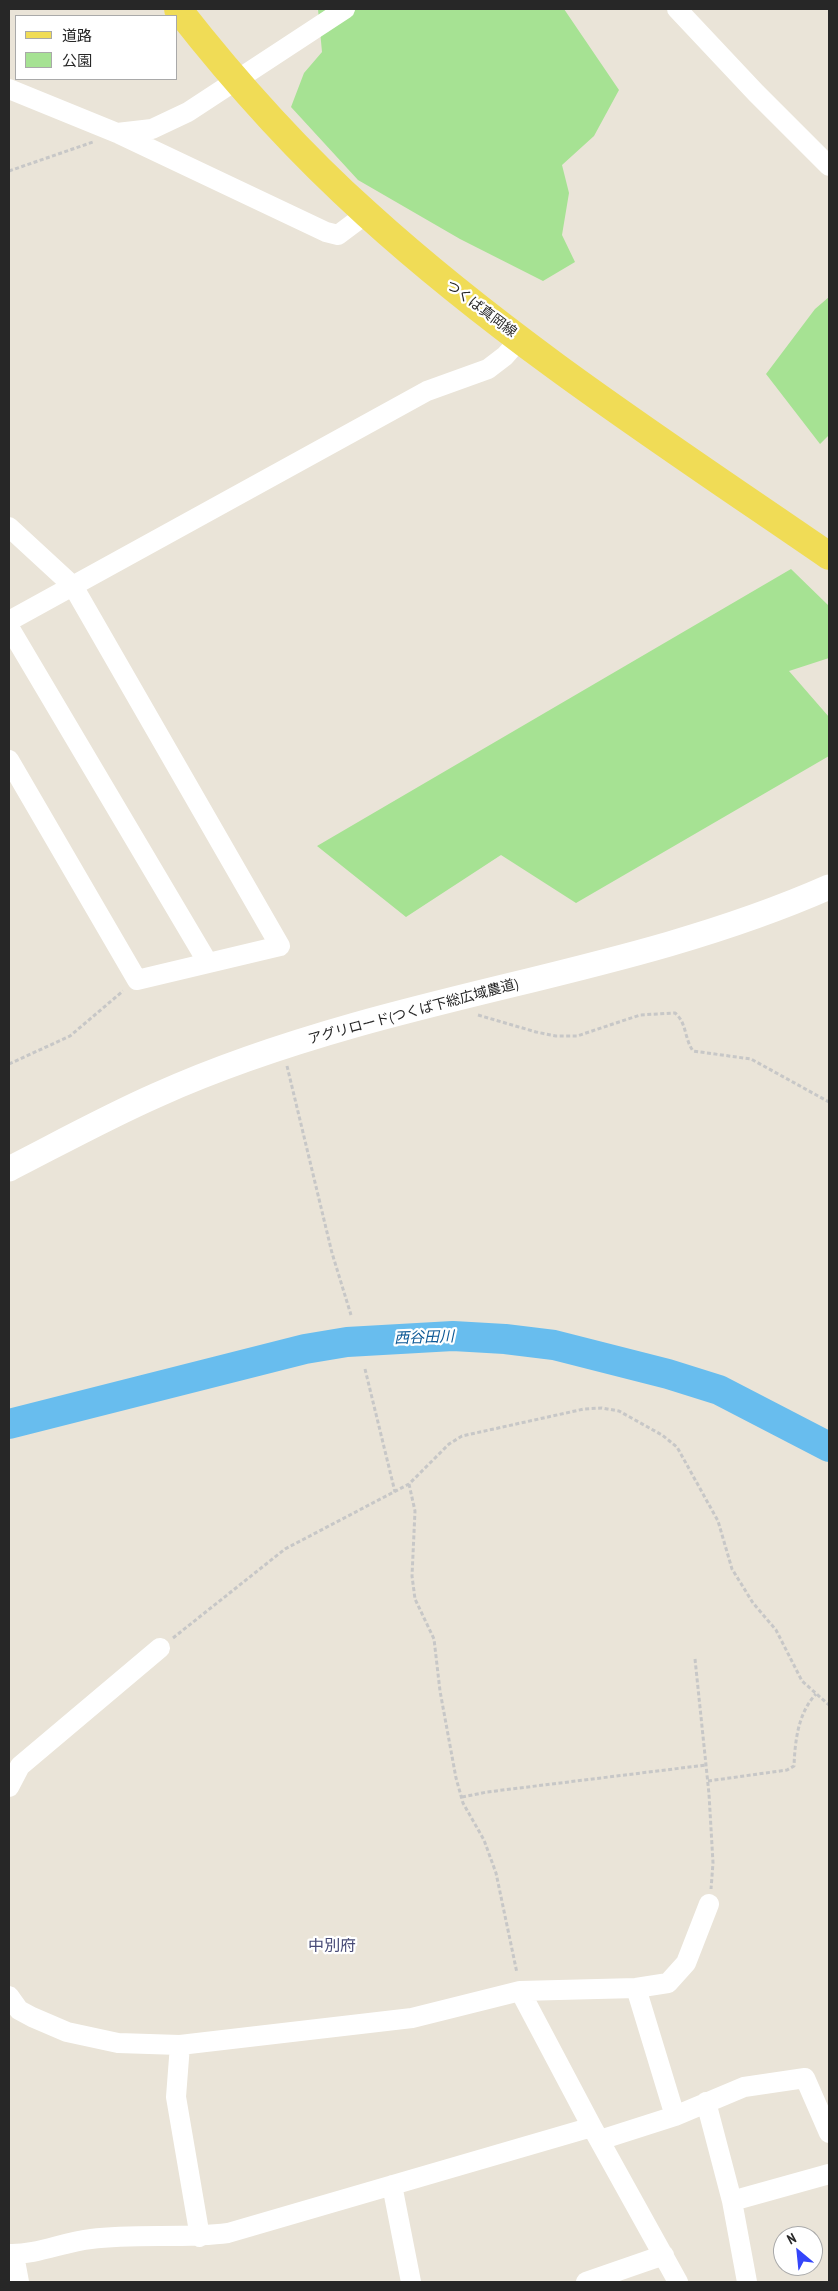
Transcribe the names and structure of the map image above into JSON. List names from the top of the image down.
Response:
{
  "streets": {
    "main road": ["つくば真岡線"],
    "street": ["アグリロード(つくば下総広域農道)"]
  },
  "districts": ["中別府"],
  "water": ["西谷田川"],
  "legend": ["道路", "公園"],
  "north": "top left"
}
